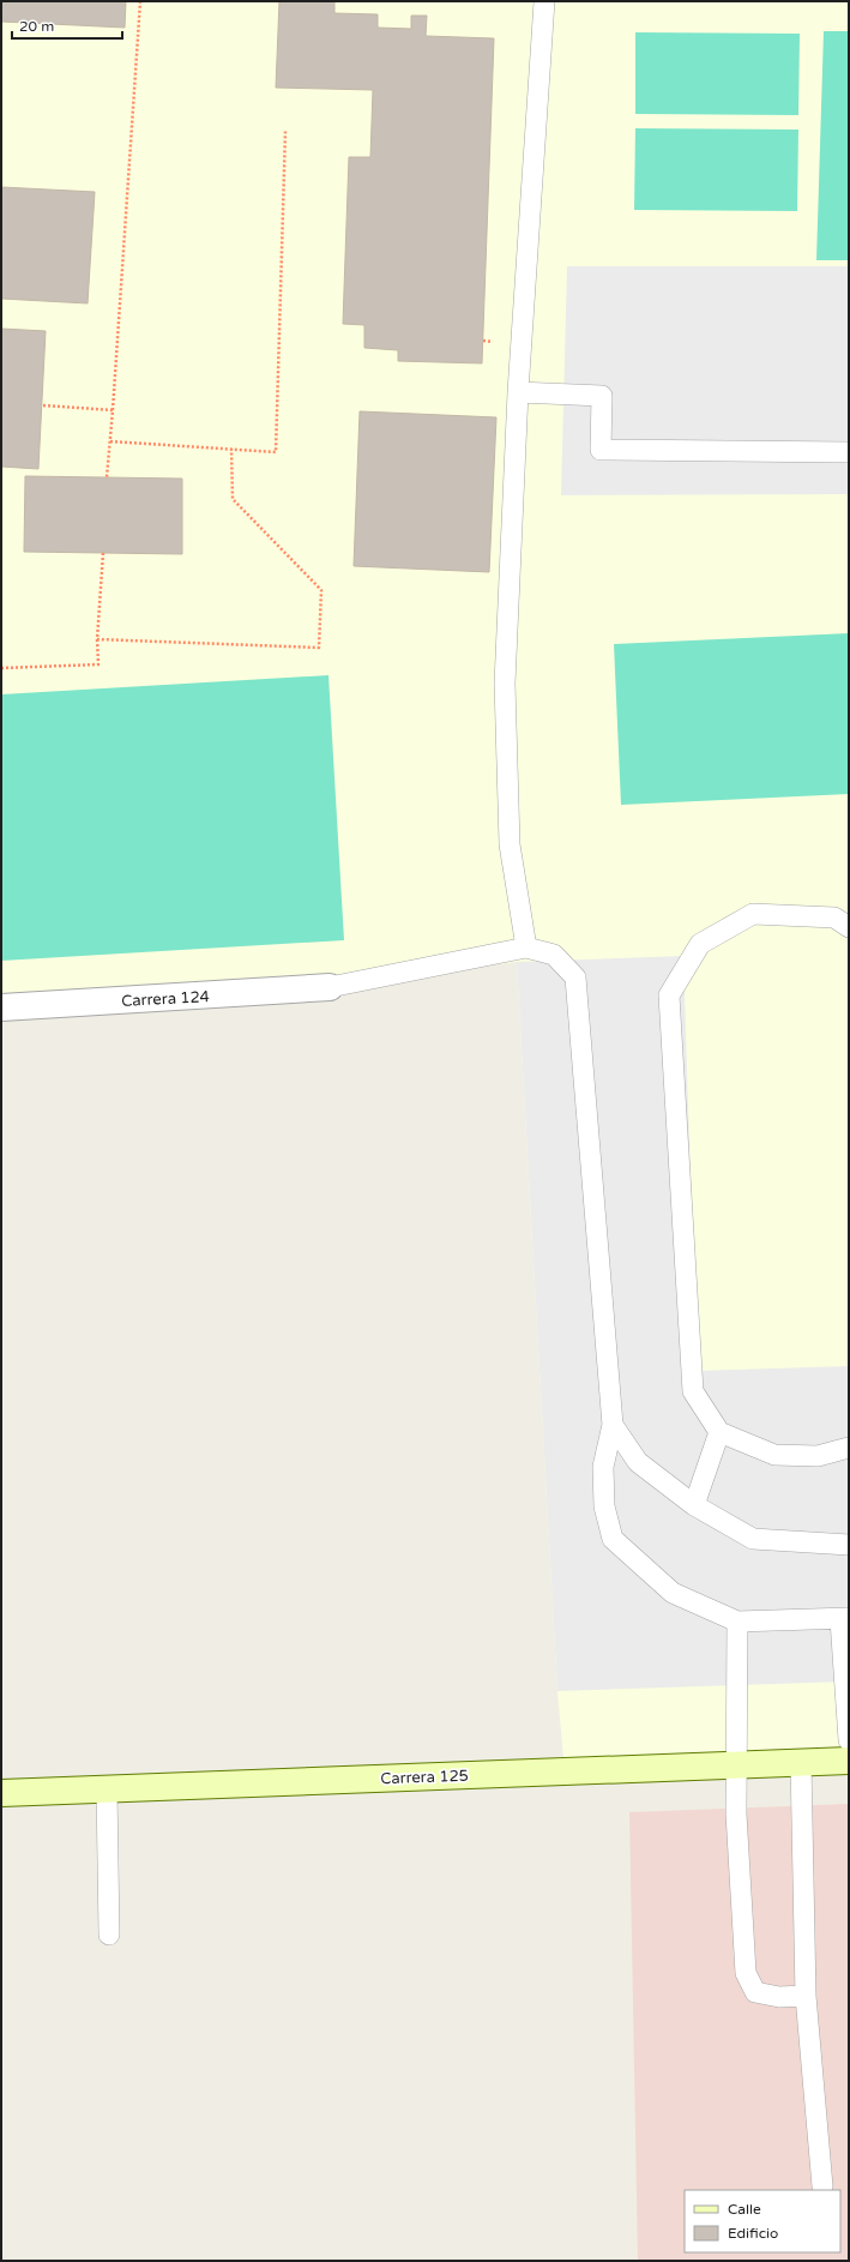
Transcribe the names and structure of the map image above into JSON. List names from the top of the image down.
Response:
{
  "streets": {
    "main road": ["Carrera 125"],
    "street": ["Carrera 124"]
  },
  "legend": ["Calle", "Edificio"],
  "scale_bar": "20 m"
}
